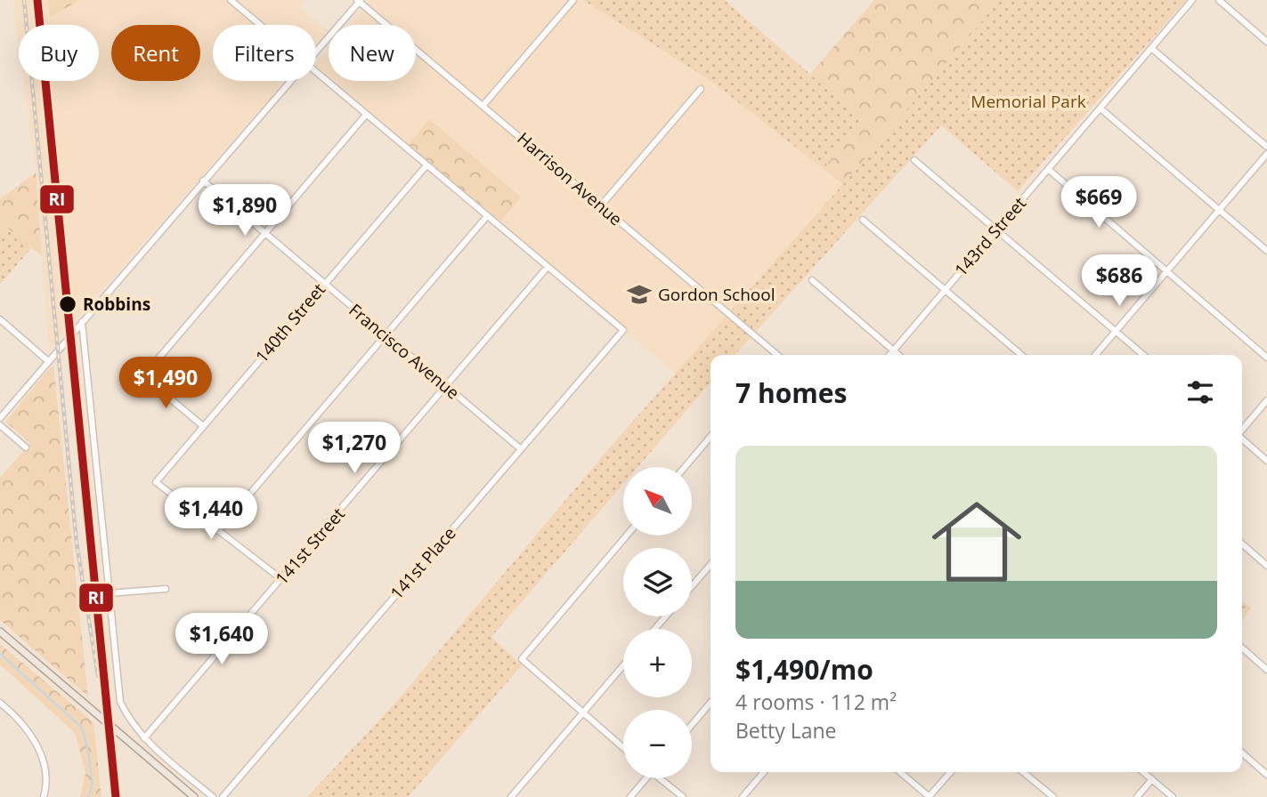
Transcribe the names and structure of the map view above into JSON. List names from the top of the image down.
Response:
{
  "streets": {
    "street": [
      "Harrison Avenue",
      "143rd Street",
      "140th Street",
      "Francisco Avenue",
      "141st Street",
      "141st Place"
    ]
  },
  "crossings": [
    ["140th Street", "Francisco Avenue"],
    ["Francisco Avenue", "141st Street"],
    ["Francisco Avenue", "141st Place"],
    ["141st Street", "141st Place"]
  ],
  "parks": ["Memorial Park"],
  "places": {
    "school or university": ["Gordon School"],
    "other": ["Robbins"]
  },
  "lines": ["transit line RI"],
  "north": "top left",
  "page": {
    "chip": [
      "Buy",
      "Rent",
      "Filters",
      "New"
    ],
    "price": [
      "$669",
      "$1,890",
      "$686",
      "$1,490",
      "$1,270",
      "$1,440",
      "$1,640"
    ],
    "heading": "7 homes",
    "list": [
      {
        "name": "$1,490/mo",
        "note": "4 rooms · 112 m² · Betty Lane"
      }
    ],
    "map_buttons": ["+", "−"]
  }
}
